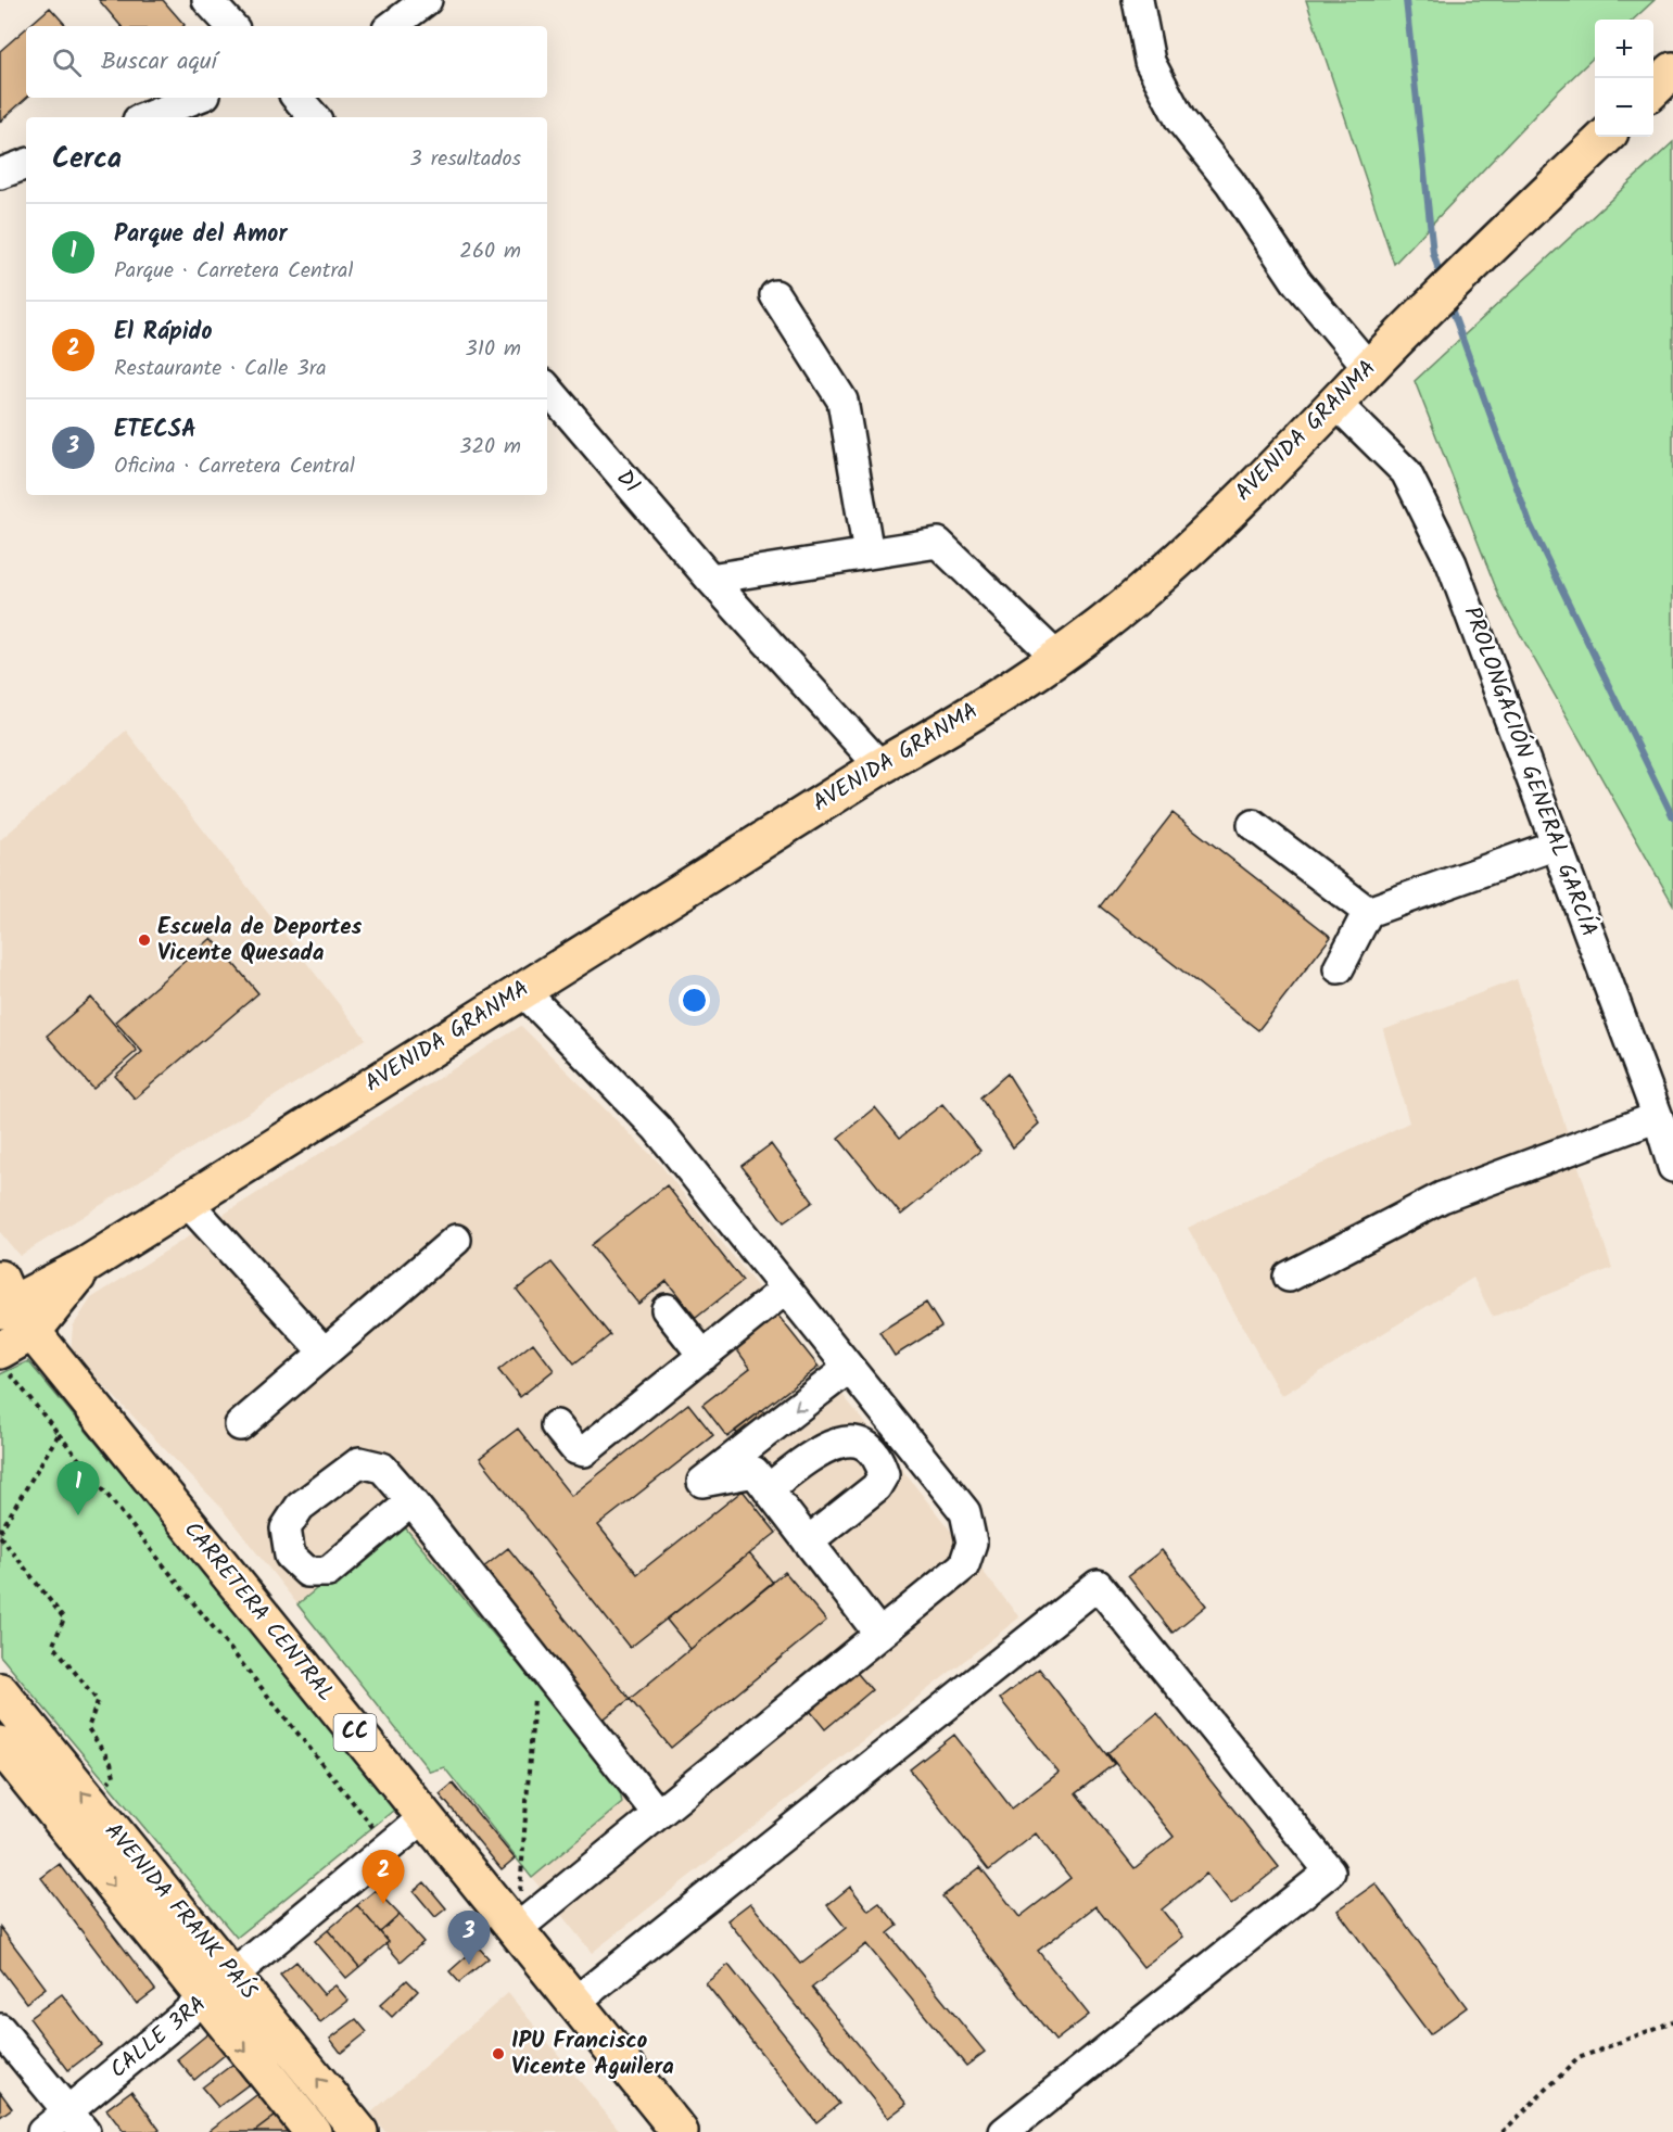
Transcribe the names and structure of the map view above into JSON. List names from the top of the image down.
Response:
{
  "streets": {
    "main road": [
      "AVENIDA GRANMA",
      "CARRETERA CENTRAL",
      "CC",
      "AVENIDA FRANK PAÍS"
    ],
    "street": ["D1", "PROLONGACIÓN GENERAL GARCÍA", "CALLE 3RA"]
  },
  "crossings": [
    ["AVENIDA GRANMA", "D1"],
    ["AVENIDA GRANMA", "PROLONGACIÓN GENERAL GARCÍA"],
    ["AVENIDA GRANMA", "CARRETERA CENTRAL"],
    ["CARRETERA CENTRAL", "CALLE 3RA"],
    ["AVENIDA FRANK PAÍS", "CALLE 3RA"]
  ],
  "places": ["Escuela de Deportes Vicente Quesada", "IPU Francisco Vicente Aguilera"],
  "page": {
    "map_buttons": ["+", "−"],
    "search": "Buscar aquí",
    "heading": ["Cerca", "3 resultados"],
    "list": [
      {
        "mark": "1",
        "name": "Parque del Amor",
        "note": "Parque · Carretera Central",
        "value": "260 m"
      },
      {
        "mark": "2",
        "name": "El Rápido",
        "note": "Restaurante · Calle 3ra",
        "value": "310 m"
      },
      {
        "mark": "3",
        "name": "ETECSA",
        "note": "Oficina · Carretera Central",
        "value": "320 m"
      }
    ],
    "pins": ["1", "2", "3"]
  }
}
